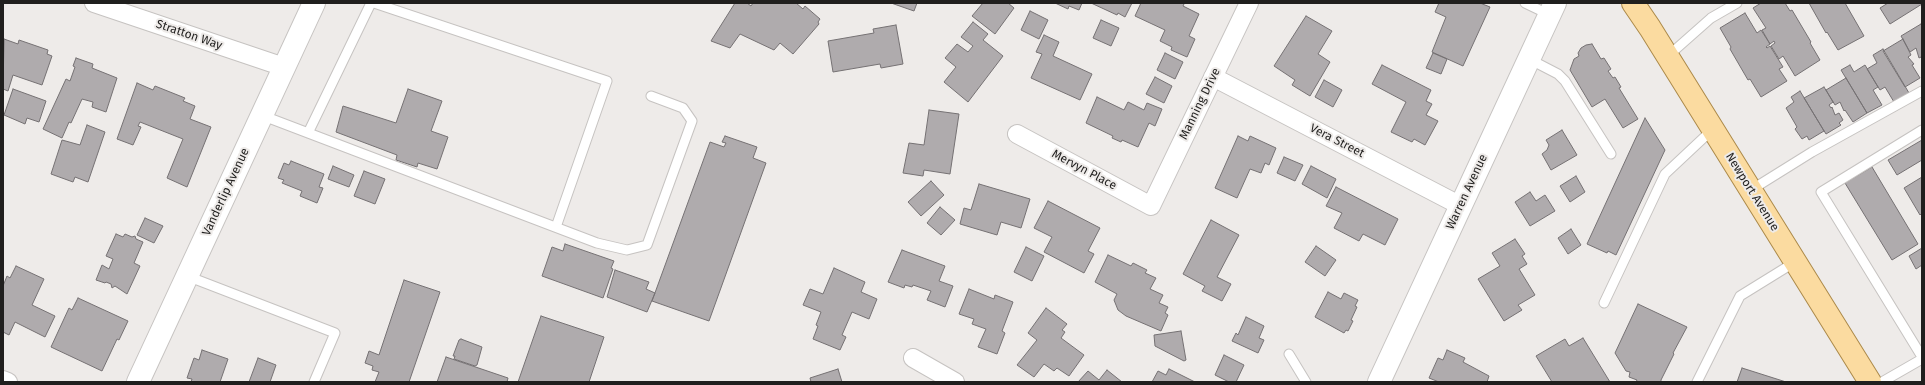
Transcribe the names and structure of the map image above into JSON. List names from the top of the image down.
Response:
{
  "streets": {
    "main road": ["Newport Avenue"],
    "street": [
      "Stratton Way",
      "Manning Drive",
      "Vera Street",
      "Mervyn Place",
      "Vanderlip Avenue",
      "Warren Avenue"
    ]
  },
  "crossings": [
    ["Stratton Way", "Vanderlip Avenue"],
    ["Manning Drive", "Vera Street"],
    ["Manning Drive", "Mervyn Place"],
    ["Vera Street", "Warren Avenue"]
  ]
}
